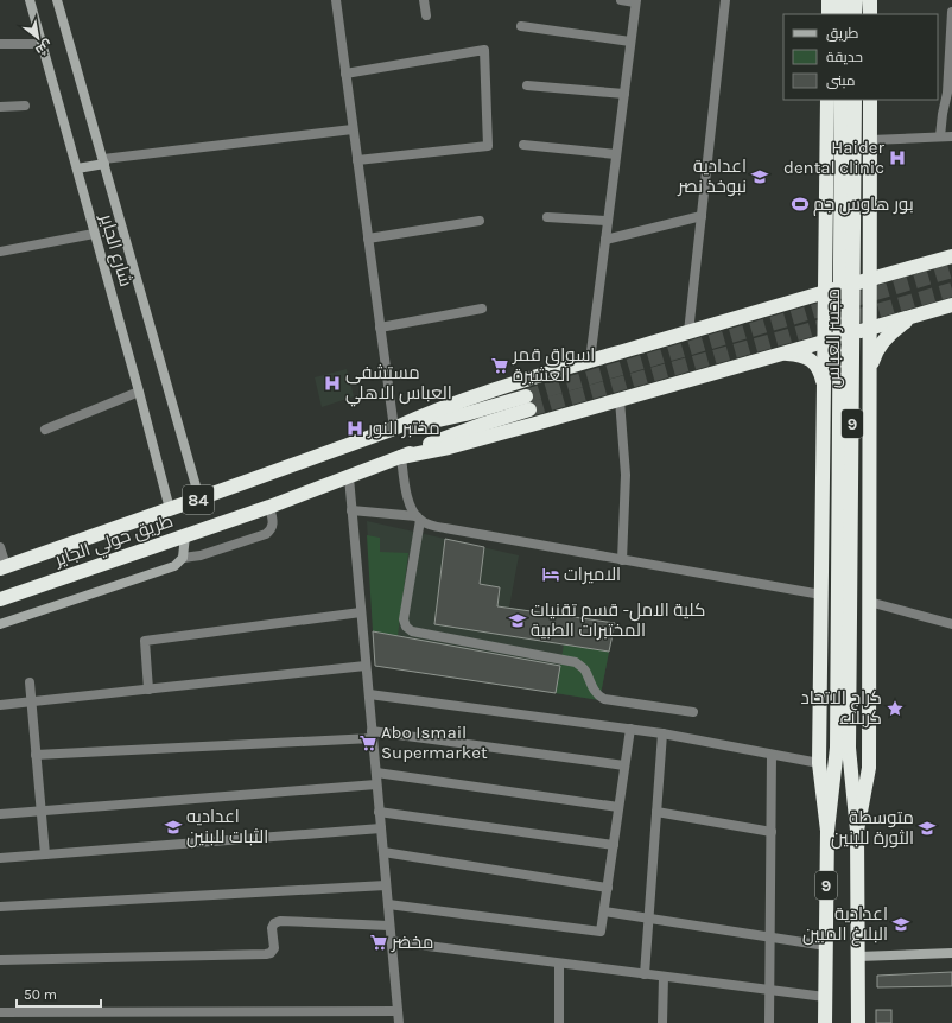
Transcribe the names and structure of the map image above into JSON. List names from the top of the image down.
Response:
{
  "streets": {
    "highway": [
      "مجسر العباس",
      "9",
      "84",
      "طريق حولي الجاير"
    ],
    "street": ["شارع الجاير"]
  },
  "crossings": [
    ["شارع الجاير", "طريق حولي الجاير"],
    ["مجسر العباس", "9"],
    ["84", "طريق حولي الجاير"]
  ],
  "places": {
    "hospital": ["Haider dental clinic", "مستشفى العباس الاهلي", "مختبر النور"],
    "school or university": [
      "اعدادية نبوخذ نصر",
      "كلية الامل- قسم تقنيات المختبرات الطبية",
      "اعداديه الثبات للبنين",
      "متوسطة الثورة للبنين",
      "اعدادية البلاغ المبين"
    ],
    "sports": ["بور هاوس جم"],
    "supermarket": ["اسواق قمر العشيرة", "Abo Ismail Supermarket", "مخضر"],
    "hotel": ["الاميرات"],
    "place": ["كراج الاتحاد كربلاء"]
  },
  "legend": ["طريق", "حديقة", "مبنى"],
  "scale_bar": "50 m",
  "north": "bottom right"
}
